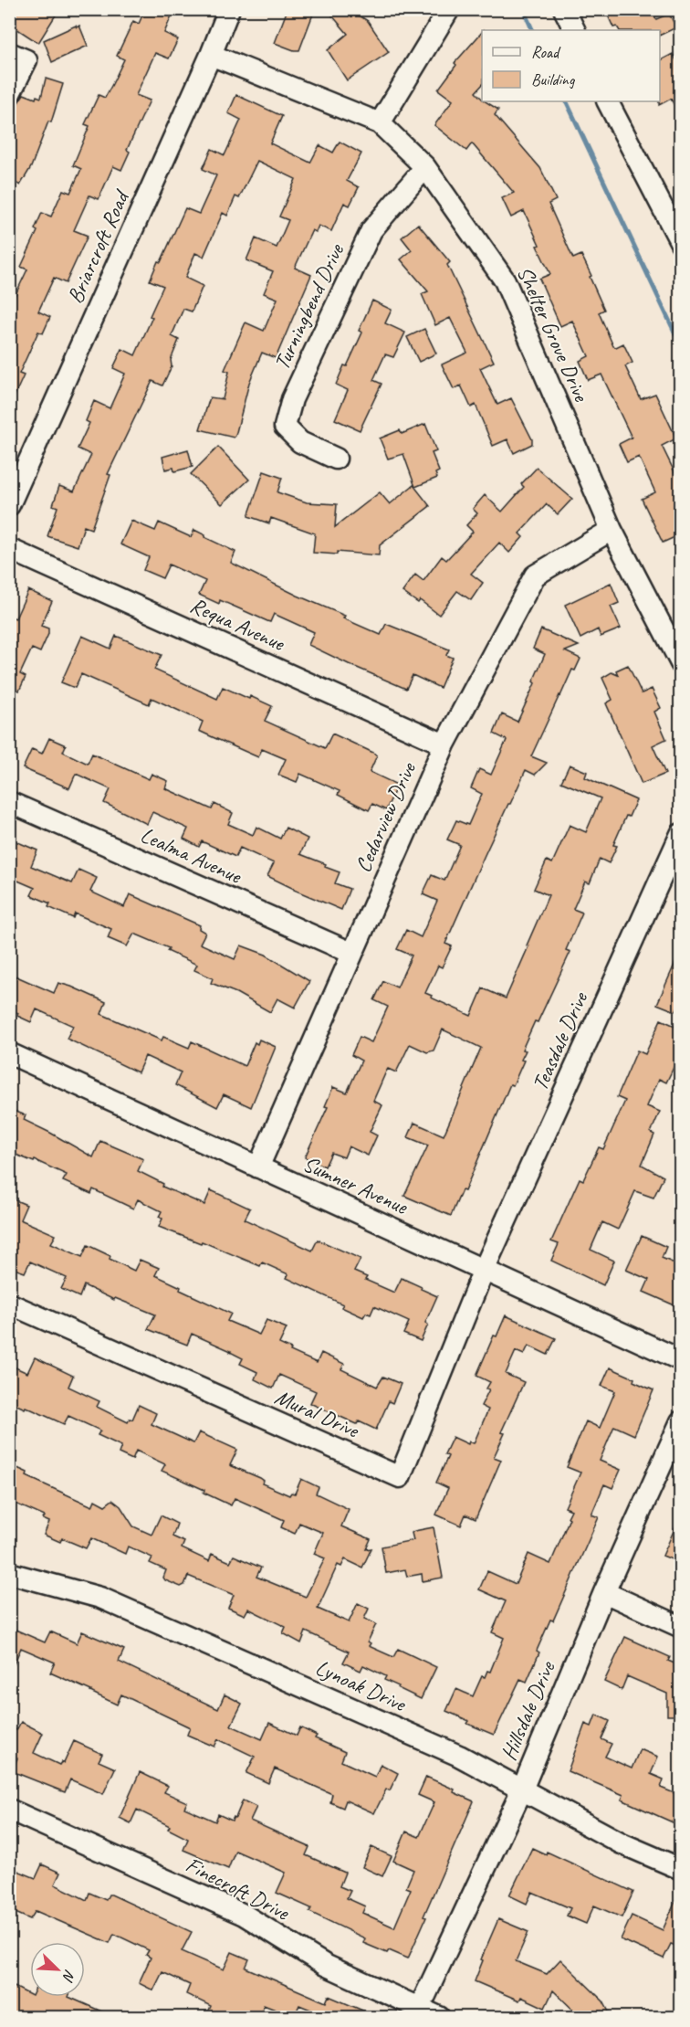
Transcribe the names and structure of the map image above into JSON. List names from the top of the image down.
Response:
{
  "streets": {
    "street": [
      "Briarcroft Road",
      "Turningbend Drive",
      "Shelter Grove Drive",
      "Requa Avenue",
      "Cedarview Drive",
      "Lealma Avenue",
      "Teasdale Drive",
      "Sumner Avenue",
      "Mural Drive",
      "Lynoak Drive",
      "Hillsdale Drive",
      "Finecroft Drive"
    ]
  },
  "crossings": [
    ["Briarcroft Road", "Shelter Grove Drive"],
    ["Turningbend Drive", "Shelter Grove Drive"],
    ["Shelter Grove Drive", "Cedarview Drive"],
    ["Requa Avenue", "Cedarview Drive"],
    ["Cedarview Drive", "Lealma Avenue"],
    ["Cedarview Drive", "Sumner Avenue"],
    ["Teasdale Drive", "Sumner Avenue"],
    ["Teasdale Drive", "Mural Drive"],
    ["Sumner Avenue", "Mural Drive"],
    ["Lynoak Drive", "Hillsdale Drive"],
    ["Hillsdale Drive", "Finecroft Drive"]
  ],
  "legend": ["Road", "Building"],
  "north": "bottom right"
}
